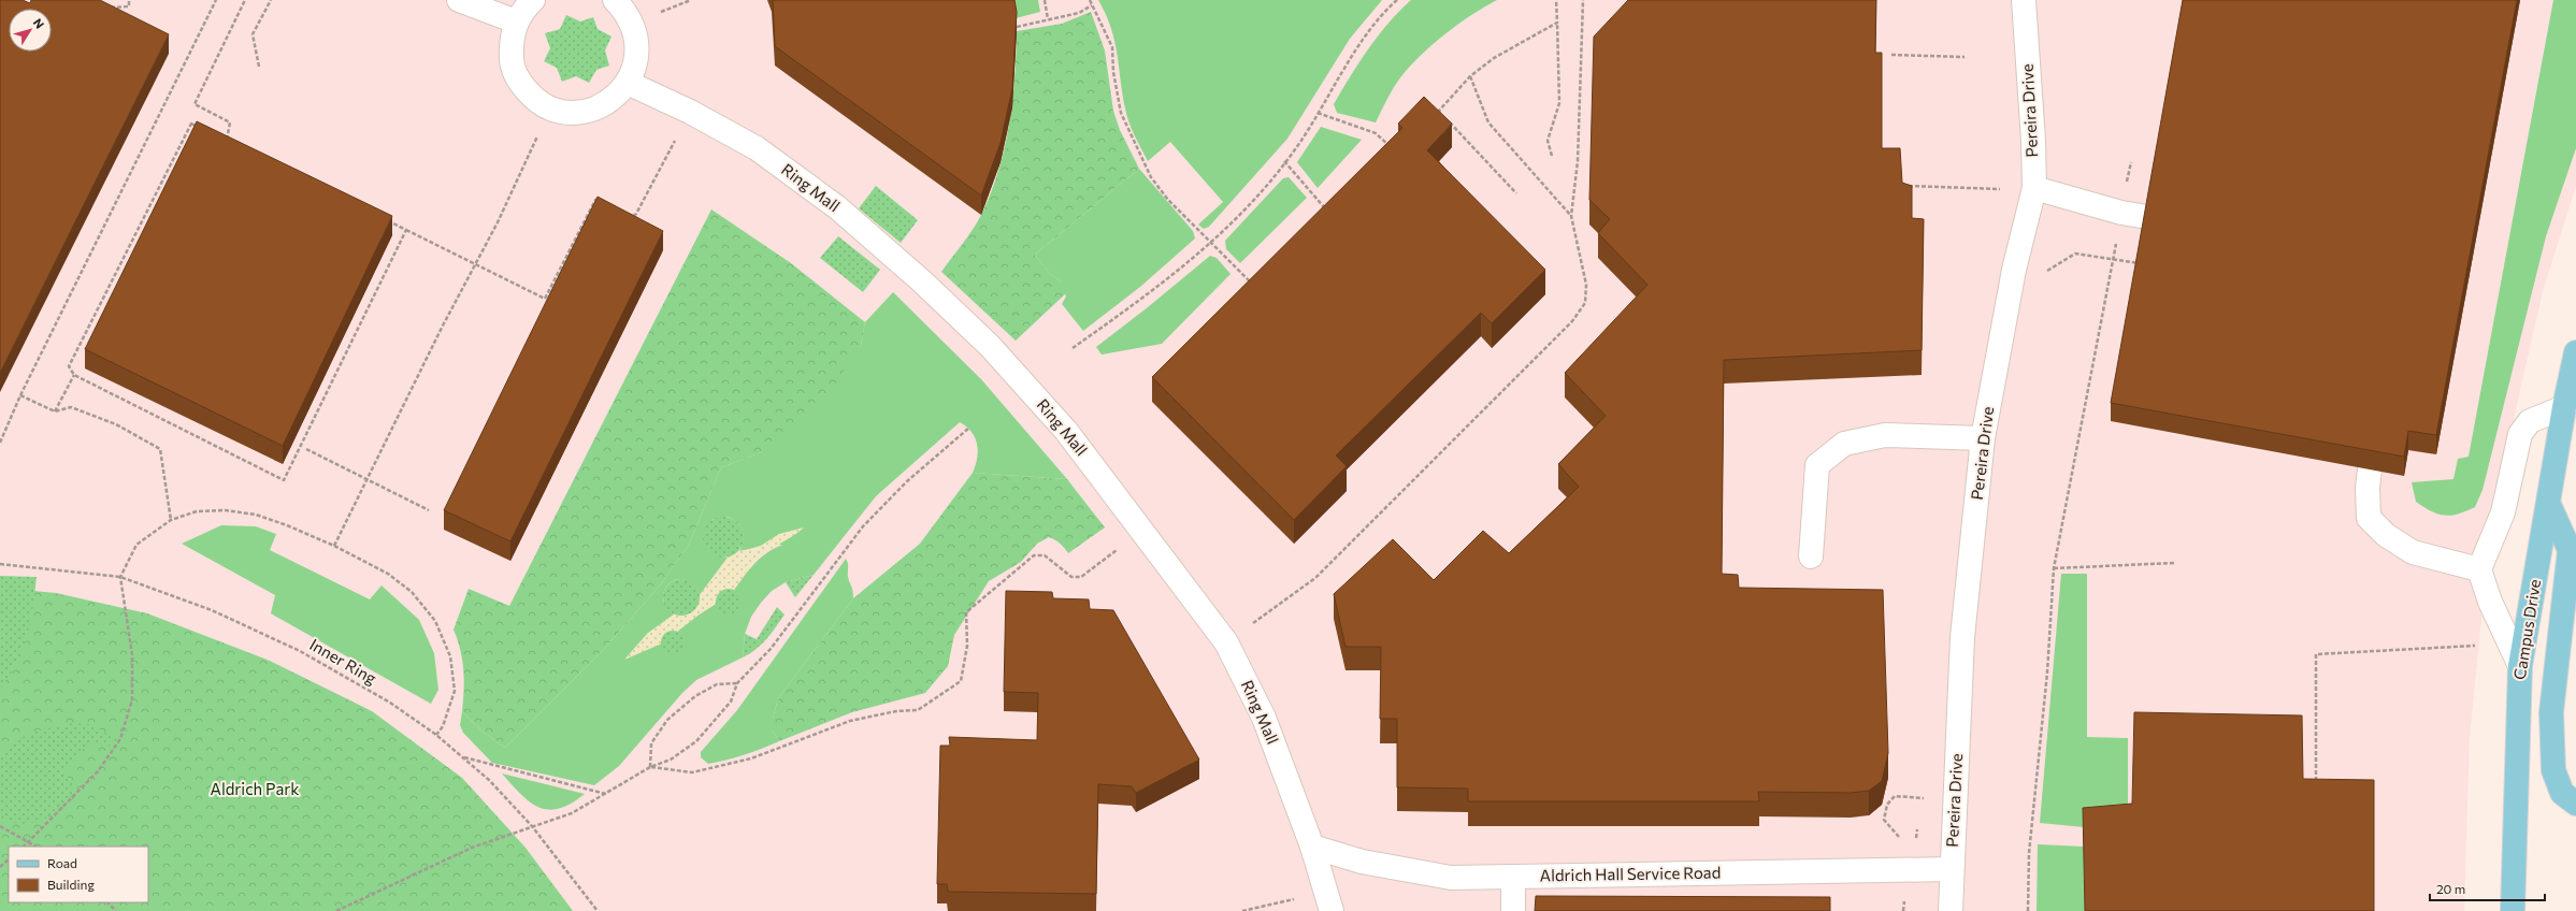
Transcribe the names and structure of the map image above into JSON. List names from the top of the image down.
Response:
{
  "streets": {
    "main road": ["Campus Drive"],
    "street": ["Pereira Drive", "Ring Mall", "Aldrich Hall Service Road"],
    "path": ["Inner Ring"]
  },
  "crossings": [
    ["Pereira Drive", "Aldrich Hall Service Road"],
    ["Ring Mall", "Aldrich Hall Service Road"]
  ],
  "parks": ["Aldrich Park"],
  "legend": ["Road", "Building"],
  "scale_bar": "20 m",
  "north": "top right"
}
